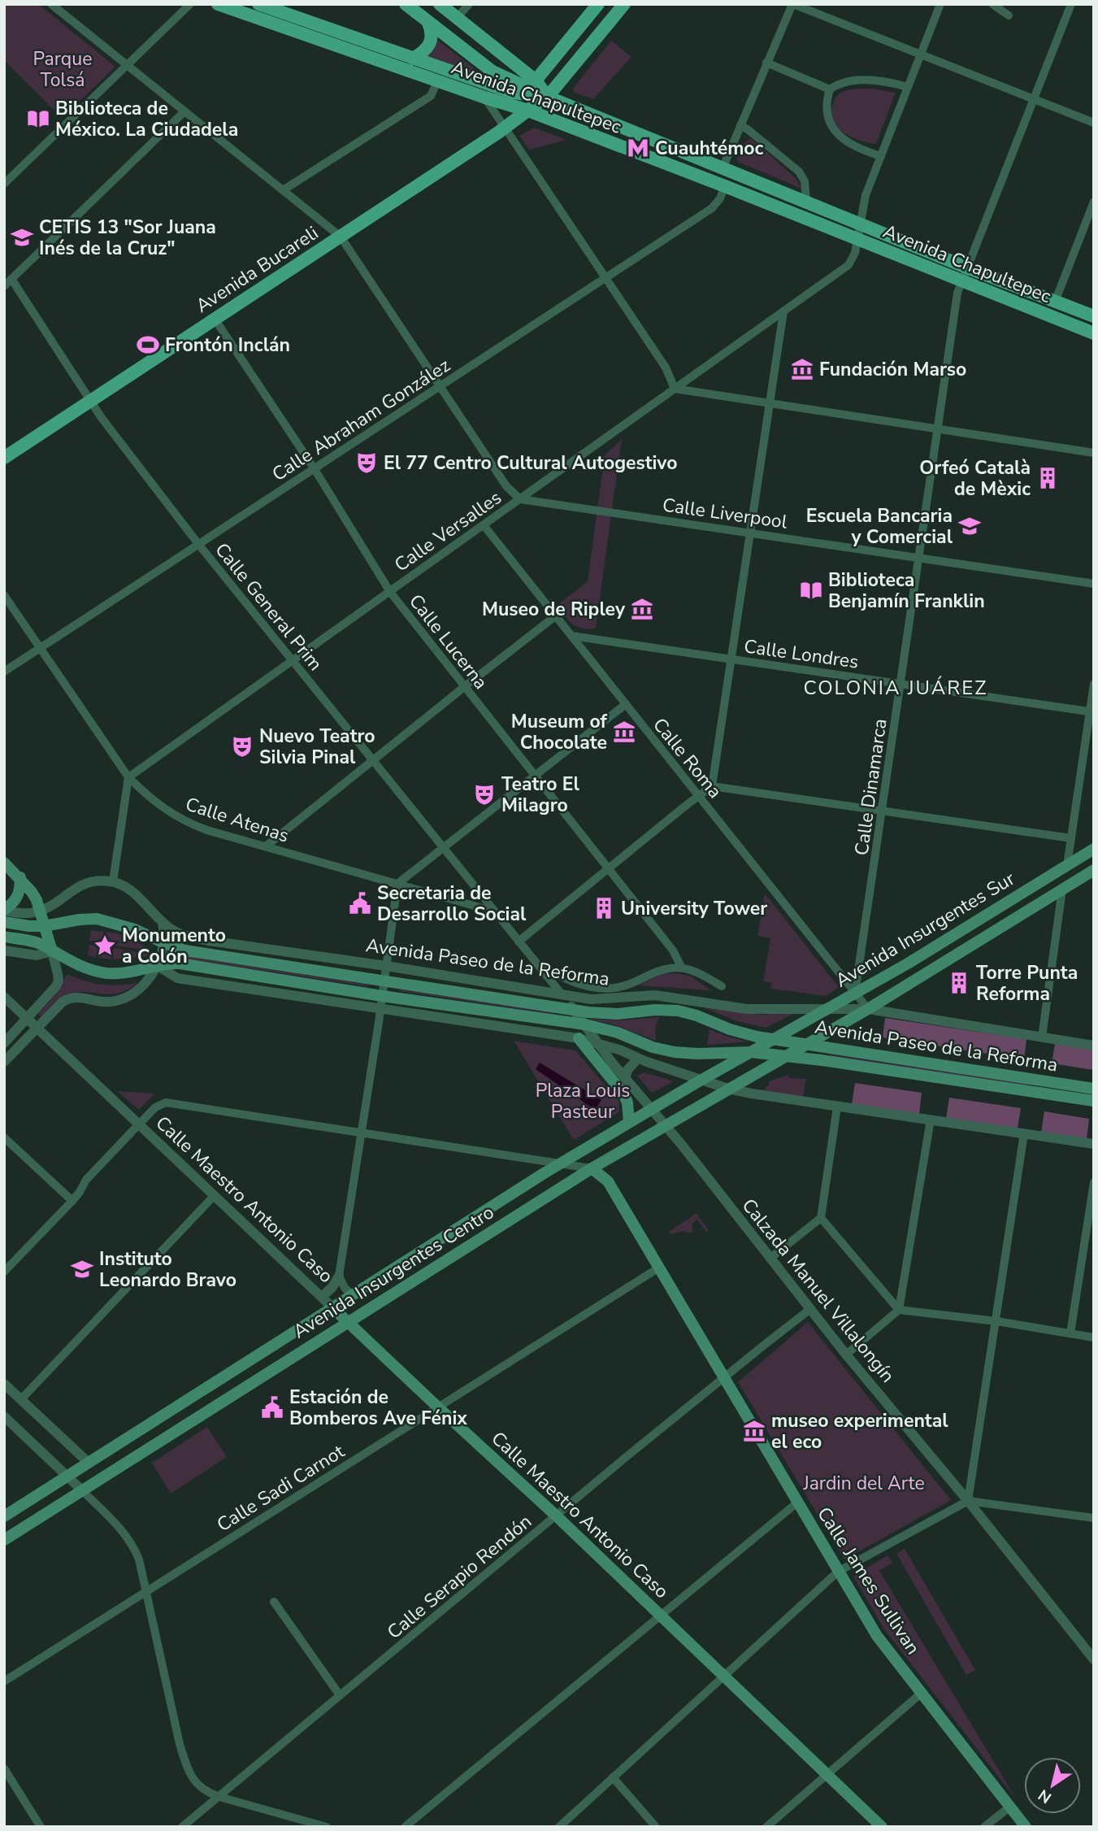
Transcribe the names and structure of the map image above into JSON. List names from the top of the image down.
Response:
{
  "streets": {
    "main road": [
      "Avenida Chapultepec",
      "Avenida Bucareli",
      "Avenida Insurgentes Sur",
      "Avenida Paseo de la Reforma",
      "Calle Maestro Antonio Caso",
      "Avenida Insurgentes Centro",
      "Calle James Sullivan"
    ],
    "street": [
      "Calle Abraham González",
      "Calle Liverpool",
      "Calle Versalles",
      "Calle General Prim",
      "Calle Lucerna",
      "Calle Londres",
      "Calle Roma",
      "Calle Dinamarca",
      "Calle Atenas",
      "Calzada Manuel Villalongín",
      "Calle Sadi Carnot",
      "Calle Serapio Rendón"
    ]
  },
  "crossings": [
    ["Avenida Chapultepec", "Avenida Bucareli"],
    ["Avenida Chapultepec", "Calle Abraham González"],
    ["Avenida Chapultepec", "Calle Versalles"],
    ["Avenida Chapultepec", "Calle Dinamarca"],
    ["Avenida Bucareli", "Calle General Prim"],
    ["Avenida Bucareli", "Calle Lucerna"],
    ["Calle Abraham González", "Calle General Prim"],
    ["Calle Abraham González", "Calle Lucerna"],
    ["Calle Abraham González", "Calle Atenas"],
    ["Calle Liverpool", "Calle Versalles"],
    ["Calle Liverpool", "Calle Dinamarca"],
    ["Calle Versalles", "Calle General Prim"],
    ["Calle Versalles", "Calle Lucerna"],
    ["Calle Versalles", "Calle Roma"],
    ["Calle Versalles", "Calle Atenas"],
    ["Calle General Prim", "Calle Atenas"],
    ["Calle General Prim", "Calzada Manuel Villalongín"],
    ["Calle Lucerna", "Avenida Paseo de la Reforma"],
    ["Calle Londres", "Calle Roma"],
    ["Calle Londres", "Calle Dinamarca"],
    ["Calle Roma", "Calle Dinamarca"],
    ["Calle Roma", "Avenida Insurgentes Sur"],
    ["Calle Roma", "Avenida Paseo de la Reforma"],
    ["Calle Dinamarca", "Avenida Insurgentes Sur"],
    ["Avenida Insurgentes Sur", "Avenida Paseo de la Reforma"],
    ["Avenida Insurgentes Sur", "Avenida Insurgentes Centro"],
    ["Avenida Paseo de la Reforma", "Avenida Insurgentes Centro"],
    ["Avenida Paseo de la Reforma", "Calzada Manuel Villalongín"],
    ["Calle Maestro Antonio Caso", "Avenida Insurgentes Centro"],
    ["Calle Maestro Antonio Caso", "Calle Sadi Carnot"],
    ["Calle Maestro Antonio Caso", "Calle Serapio Rendón"],
    ["Avenida Insurgentes Centro", "Calzada Manuel Villalongín"],
    ["Avenida Insurgentes Centro", "Calle James Sullivan"],
    ["Calzada Manuel Villalongín", "Calle Serapio Rendón"],
    ["Calle Sadi Carnot", "Calle James Sullivan"],
    ["Calle Serapio Rendón", "Calle James Sullivan"]
  ],
  "districts": ["COLONIA JUÁREZ"],
  "parks": ["Parque Tolsá", "Plaza Louis Pasteur", "Jardin del Arte"],
  "places": {
    "library": ["Biblioteca de México. La Ciudadela", "Biblioteca Benjamín Franklin"],
    "metro station": ["Cuauhtémoc"],
    "school or university": ["CETIS 13 \"Sor Juana Inés de la Cruz\"", "Escuela Bancaria y Comercial", "Instituto Leonardo Bravo"],
    "sports": ["Frontón Inclán"],
    "museum": [
      "Fundación Marso",
      "Museo de Ripley",
      "Museum of Chocolate",
      "museo experimental el eco"
    ],
    "theatre": ["El 77 Centro Cultural Autogestivo", "Nuevo Teatro Silvia Pinal", "Teatro El Milagro"],
    "building": ["Orfeó Català de Mèxic", "University Tower", "Torre Punta Reforma"],
    "public building": ["Secretaria de Desarrollo Social", "Estación de Bomberos Ave Fénix"],
    "place": ["Monumento a Colón"]
  },
  "north": "bottom left"
}
